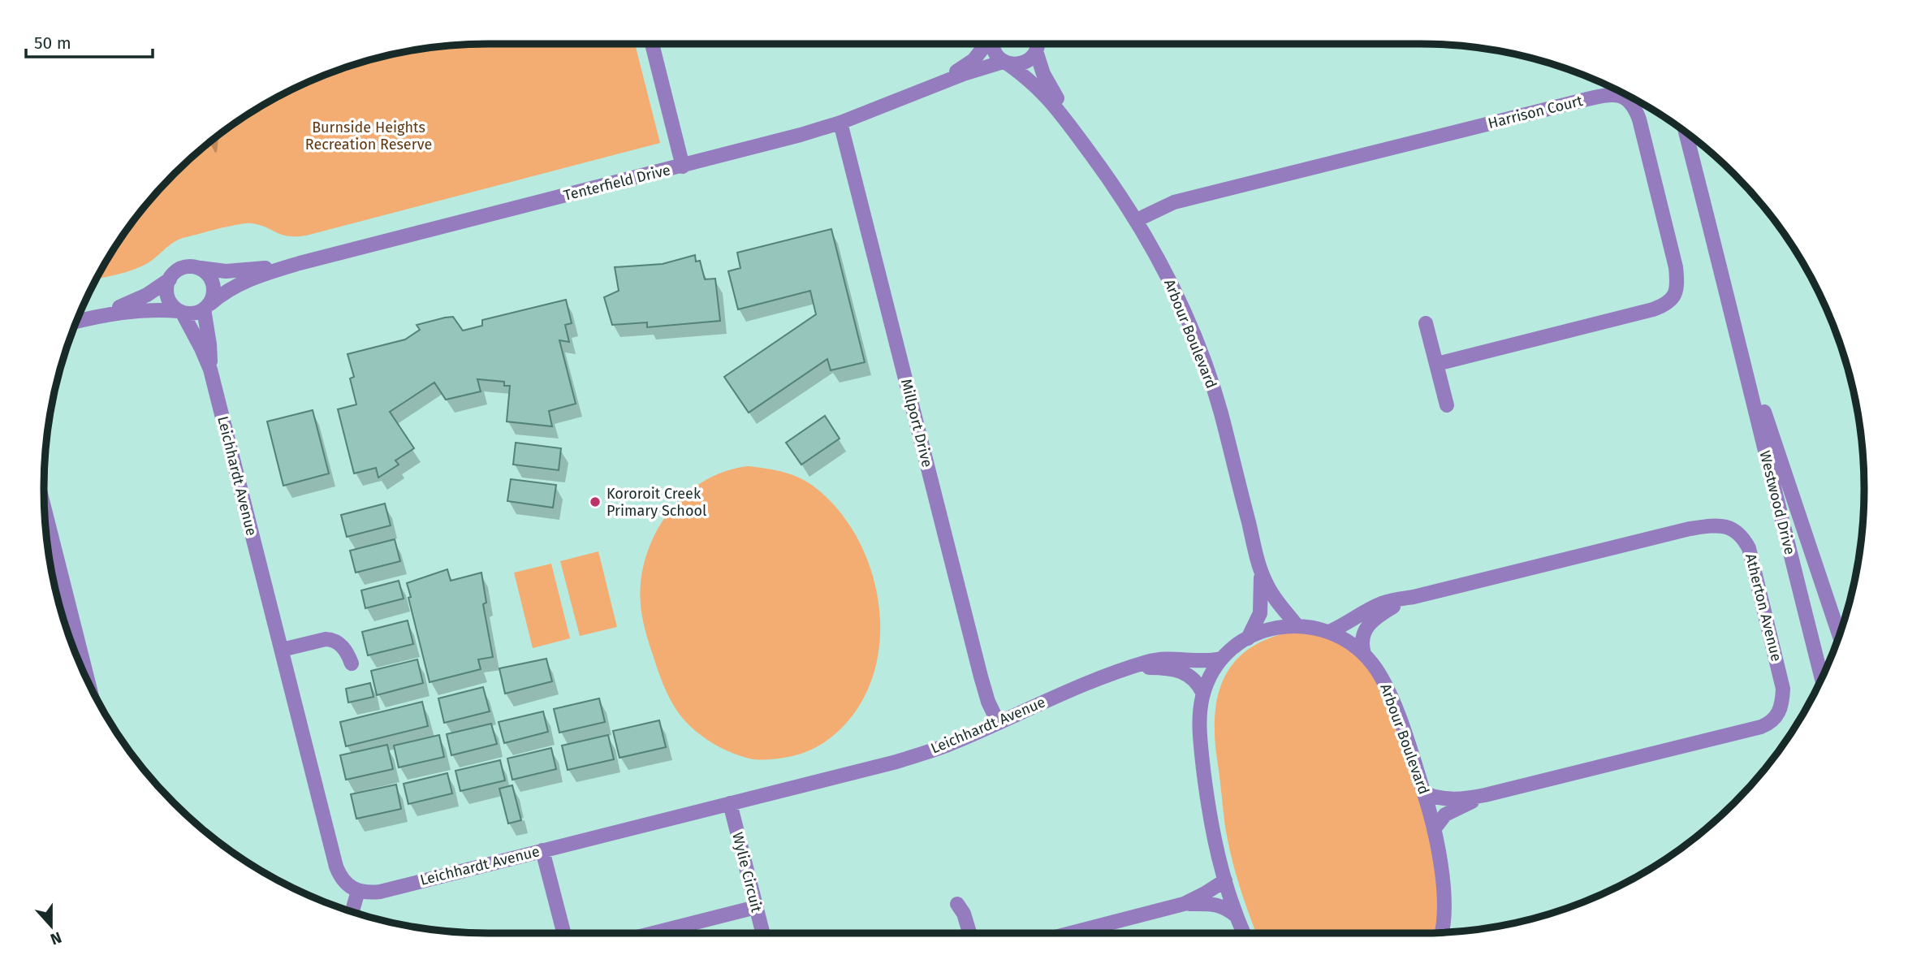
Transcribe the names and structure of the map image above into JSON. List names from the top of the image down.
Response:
{
  "streets": {
    "street": [
      "Harrison Court",
      "Tenterfield Drive",
      "Arbour Boulevard",
      "Millport Drive",
      "Leichhardt Avenue",
      "Westwood Drive",
      "Atherton Avenue",
      "Wylie Circuit"
    ]
  },
  "crossings": [
    ["Harrison Court", "Arbour Boulevard"],
    ["Tenterfield Drive", "Millport Drive"],
    ["Tenterfield Drive", "Leichhardt Avenue"],
    ["Millport Drive", "Leichhardt Avenue"],
    ["Leichhardt Avenue", "Wylie Circuit"]
  ],
  "parks": ["Burnside Heights Recreation Reserve"],
  "places": ["Kororoit Creek Primary School"],
  "scale_bar": "50 m",
  "north": "bottom"
}
